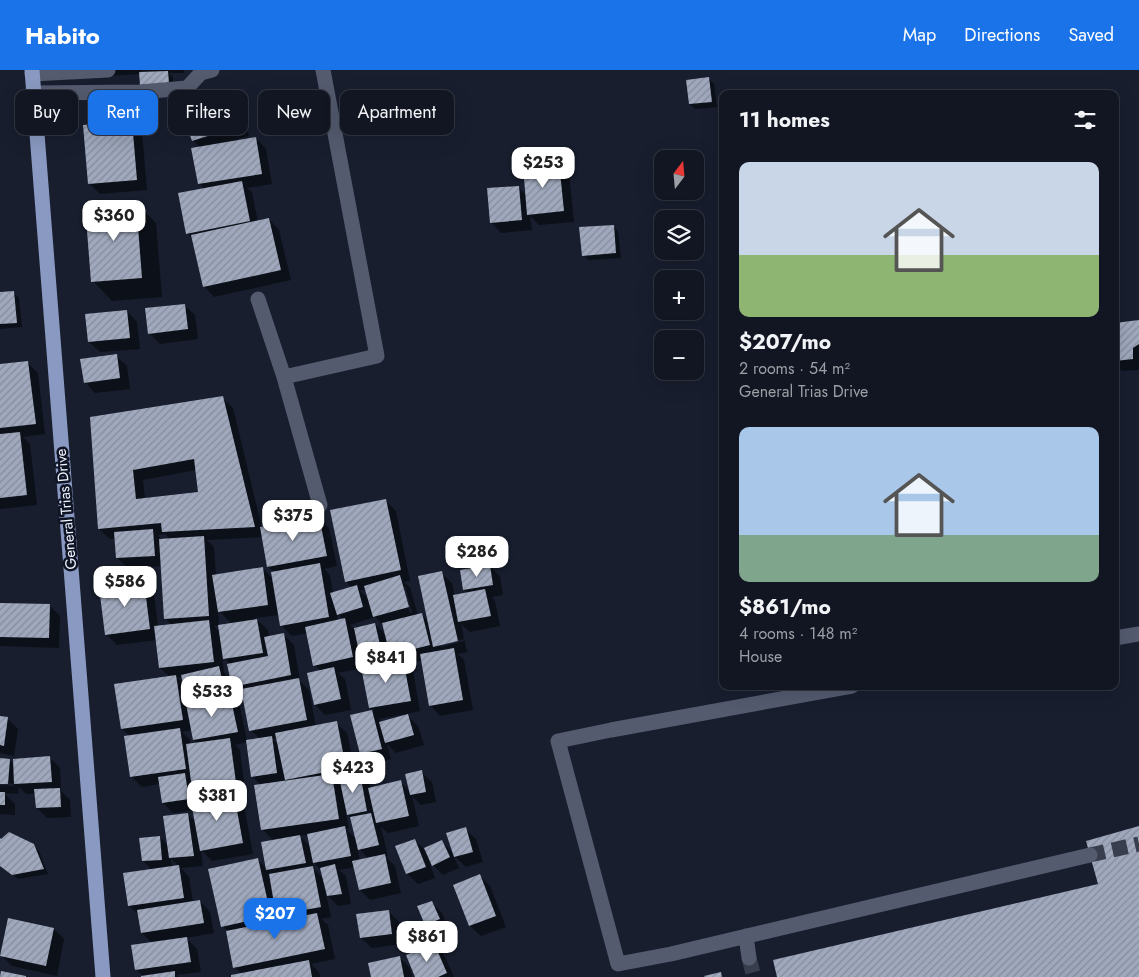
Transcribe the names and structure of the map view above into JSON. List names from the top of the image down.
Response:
{
  "streets": {
    "main road": ["General Trias Drive"]
  },
  "north": "top",
  "page": {
    "header": "Habito",
    "nav": ["Map", "Directions", "Saved"],
    "chip": [
      "Buy",
      "Rent",
      "Filters",
      "New",
      "Apartment"
    ],
    "heading": "11 homes",
    "price": [
      "$253",
      "$360",
      "$375",
      "$286",
      "$586",
      "$841",
      "$533",
      "$423",
      "$381",
      "$207",
      "$861"
    ],
    "map_buttons": ["+", "−"],
    "list": [
      {
        "name": "$207/mo",
        "note": "2 rooms · 54 m² · General Trias Drive"
      },
      {
        "name": "$861/mo",
        "note": "4 rooms · 148 m² · House"
      }
    ]
  }
}
